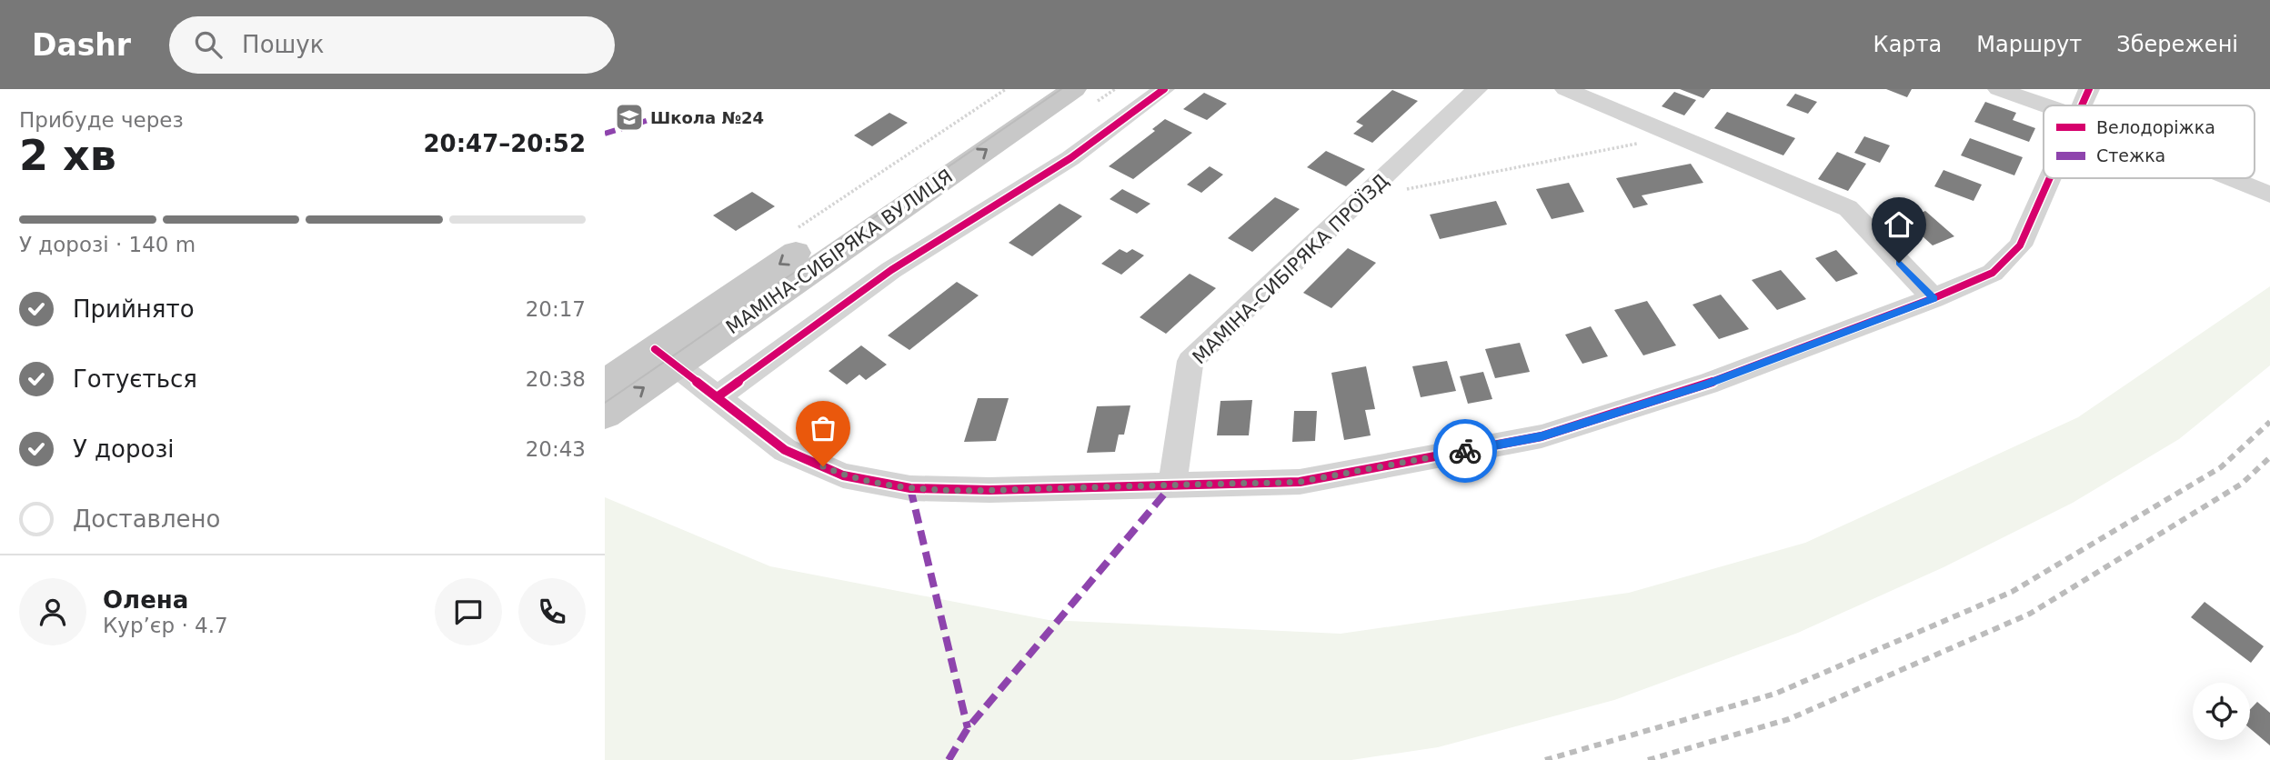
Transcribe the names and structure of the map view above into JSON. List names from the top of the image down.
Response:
{
  "streets": {
    "main road": ["МАМІНА-СИБІРЯКА ВУЛИЦЯ"],
    "street": ["МАМІНА-СИБІРЯКА ПРОЇЗД"]
  },
  "places": {
    "school or university": ["Школа №24"]
  },
  "legend": ["Велодоріжка", "Стежка"],
  "page": {
    "header": "Dashr",
    "search": "Пошук",
    "nav": ["Карта", "Маршрут", "Збережені"],
    "heading": ["2 хв", "Прибуде через", "20:47–20:52"],
    "panel": ["Олена", "Кур’єр · 4.7"],
    "bar": "У дорозі · 140 m",
    "list": [
      ["Прийнято", "20:17"],
      ["Готується", "20:38"],
      ["У дорозі", "20:43"],
      "Доставлено"
    ]
  }
}
